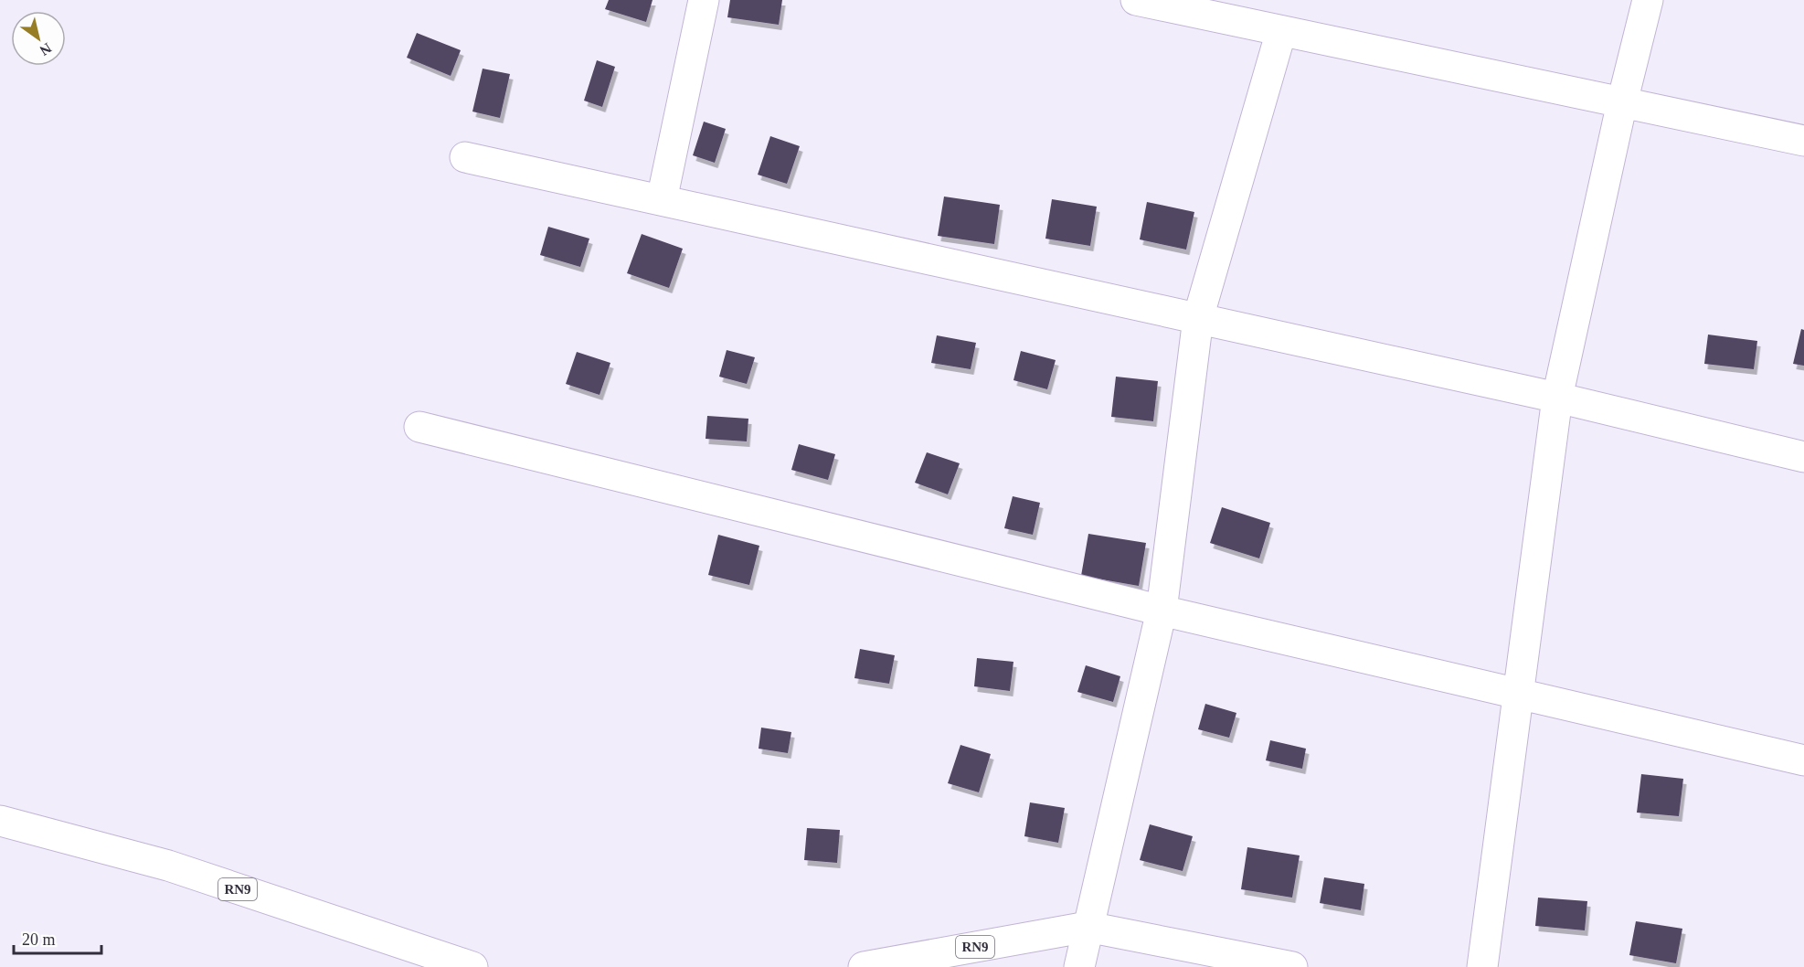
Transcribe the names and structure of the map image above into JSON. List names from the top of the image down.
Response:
{
  "streets": {
    "street": ["RN9"]
  },
  "scale_bar": "20 m",
  "north": "bottom right"
}
